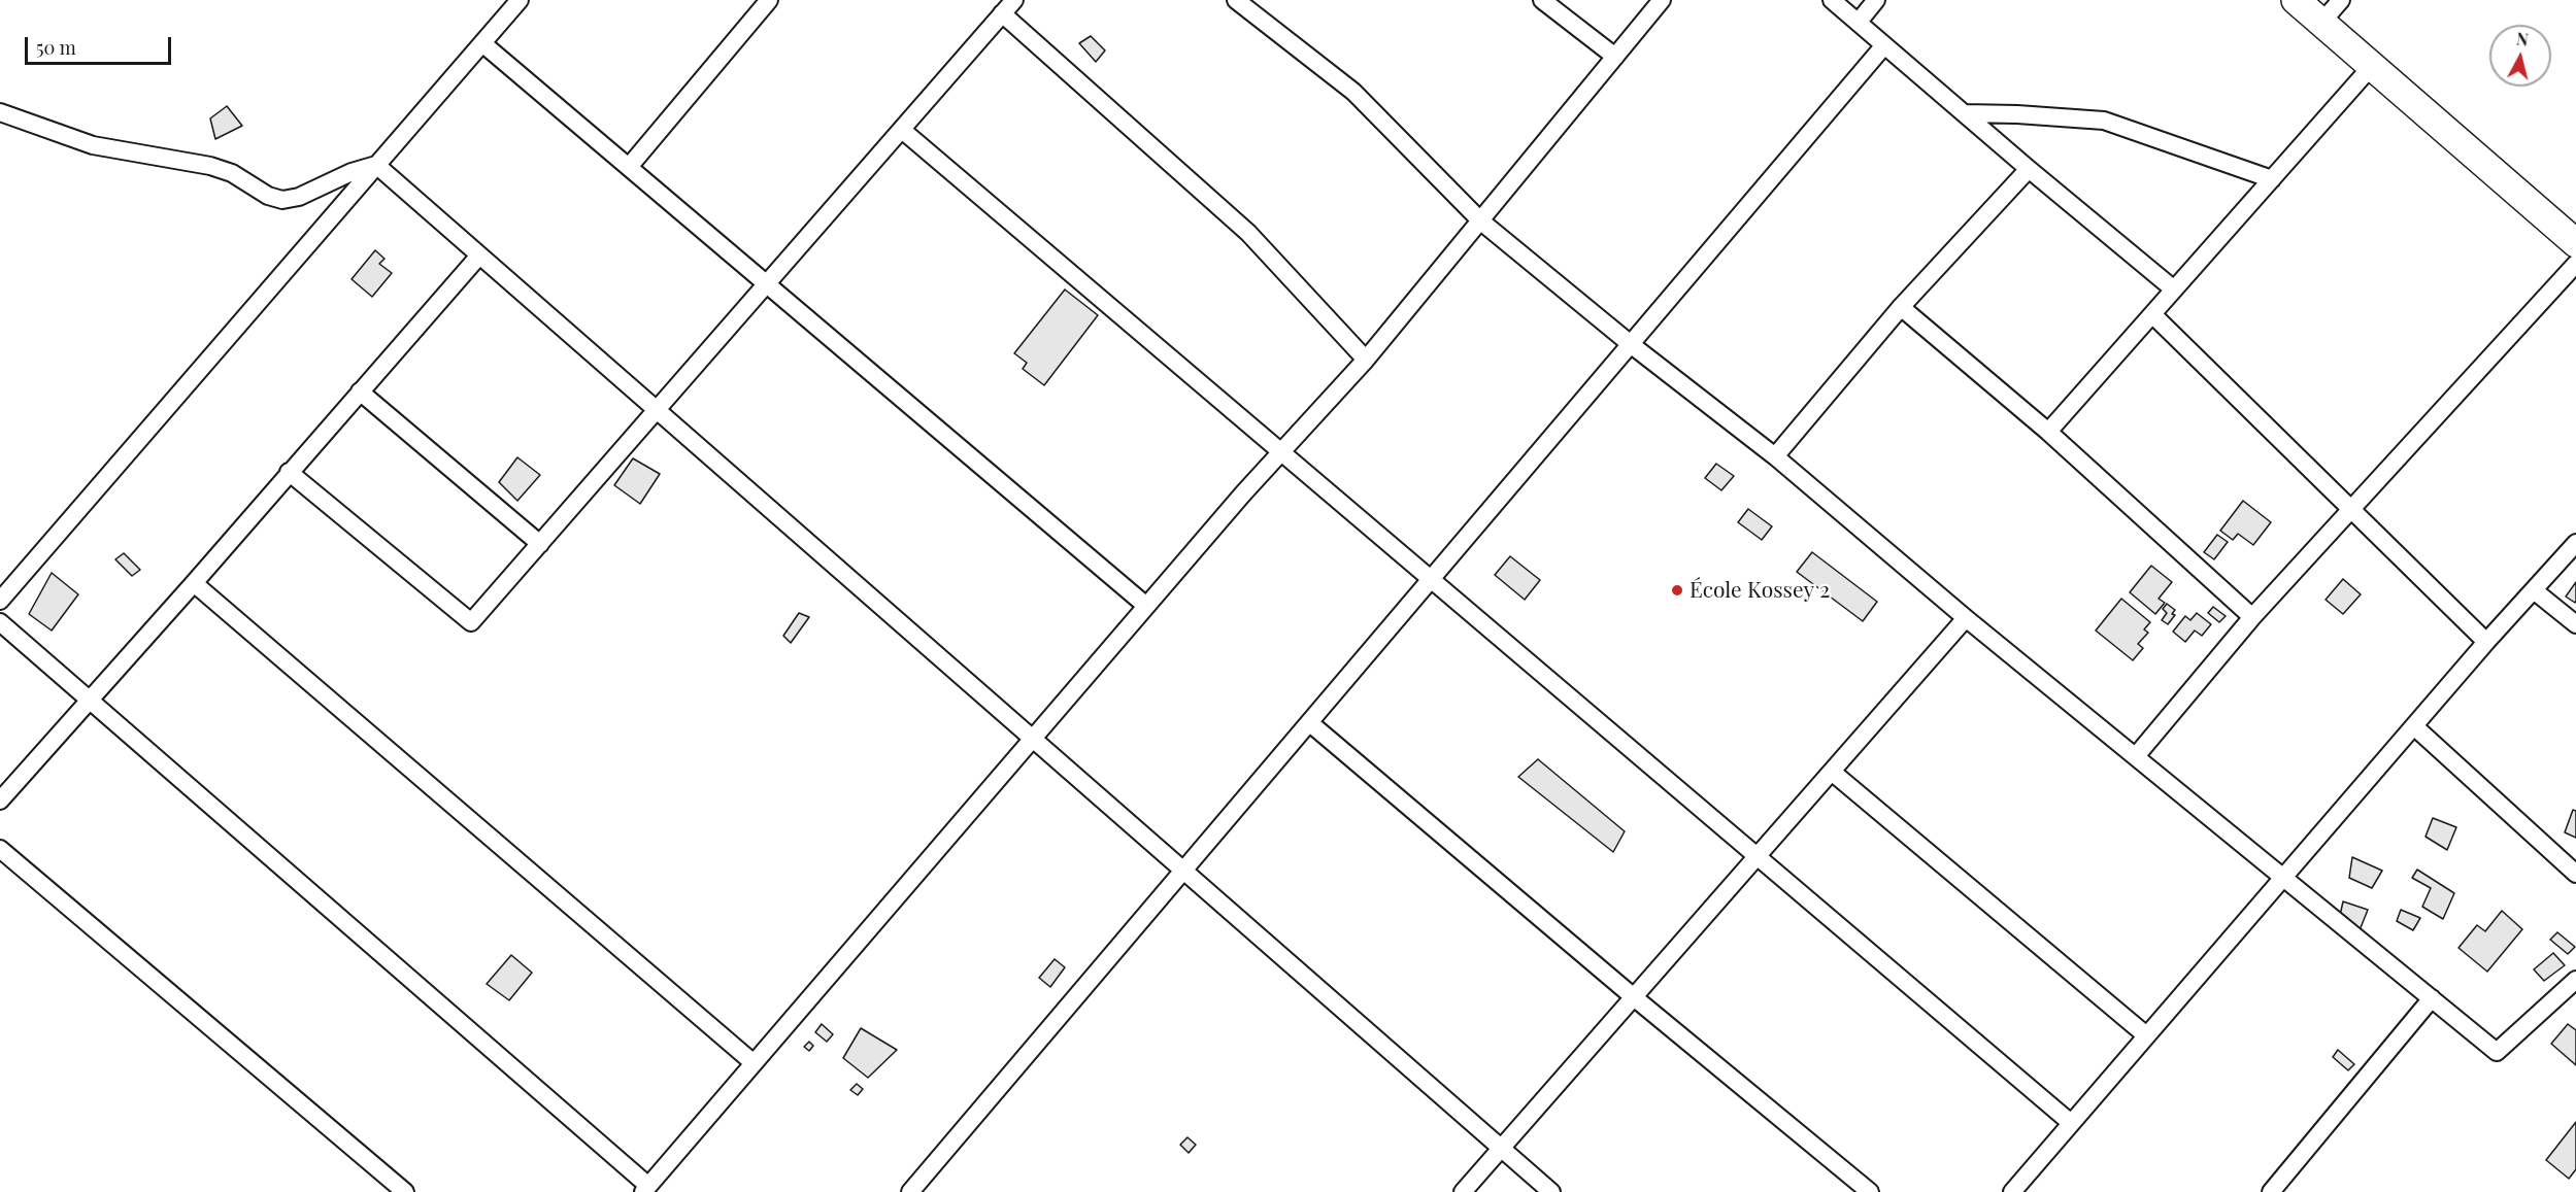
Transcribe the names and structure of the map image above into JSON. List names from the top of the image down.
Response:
{
  "places": ["École Kossey 2"],
  "scale_bar": "50 m",
  "north": "top"
}
